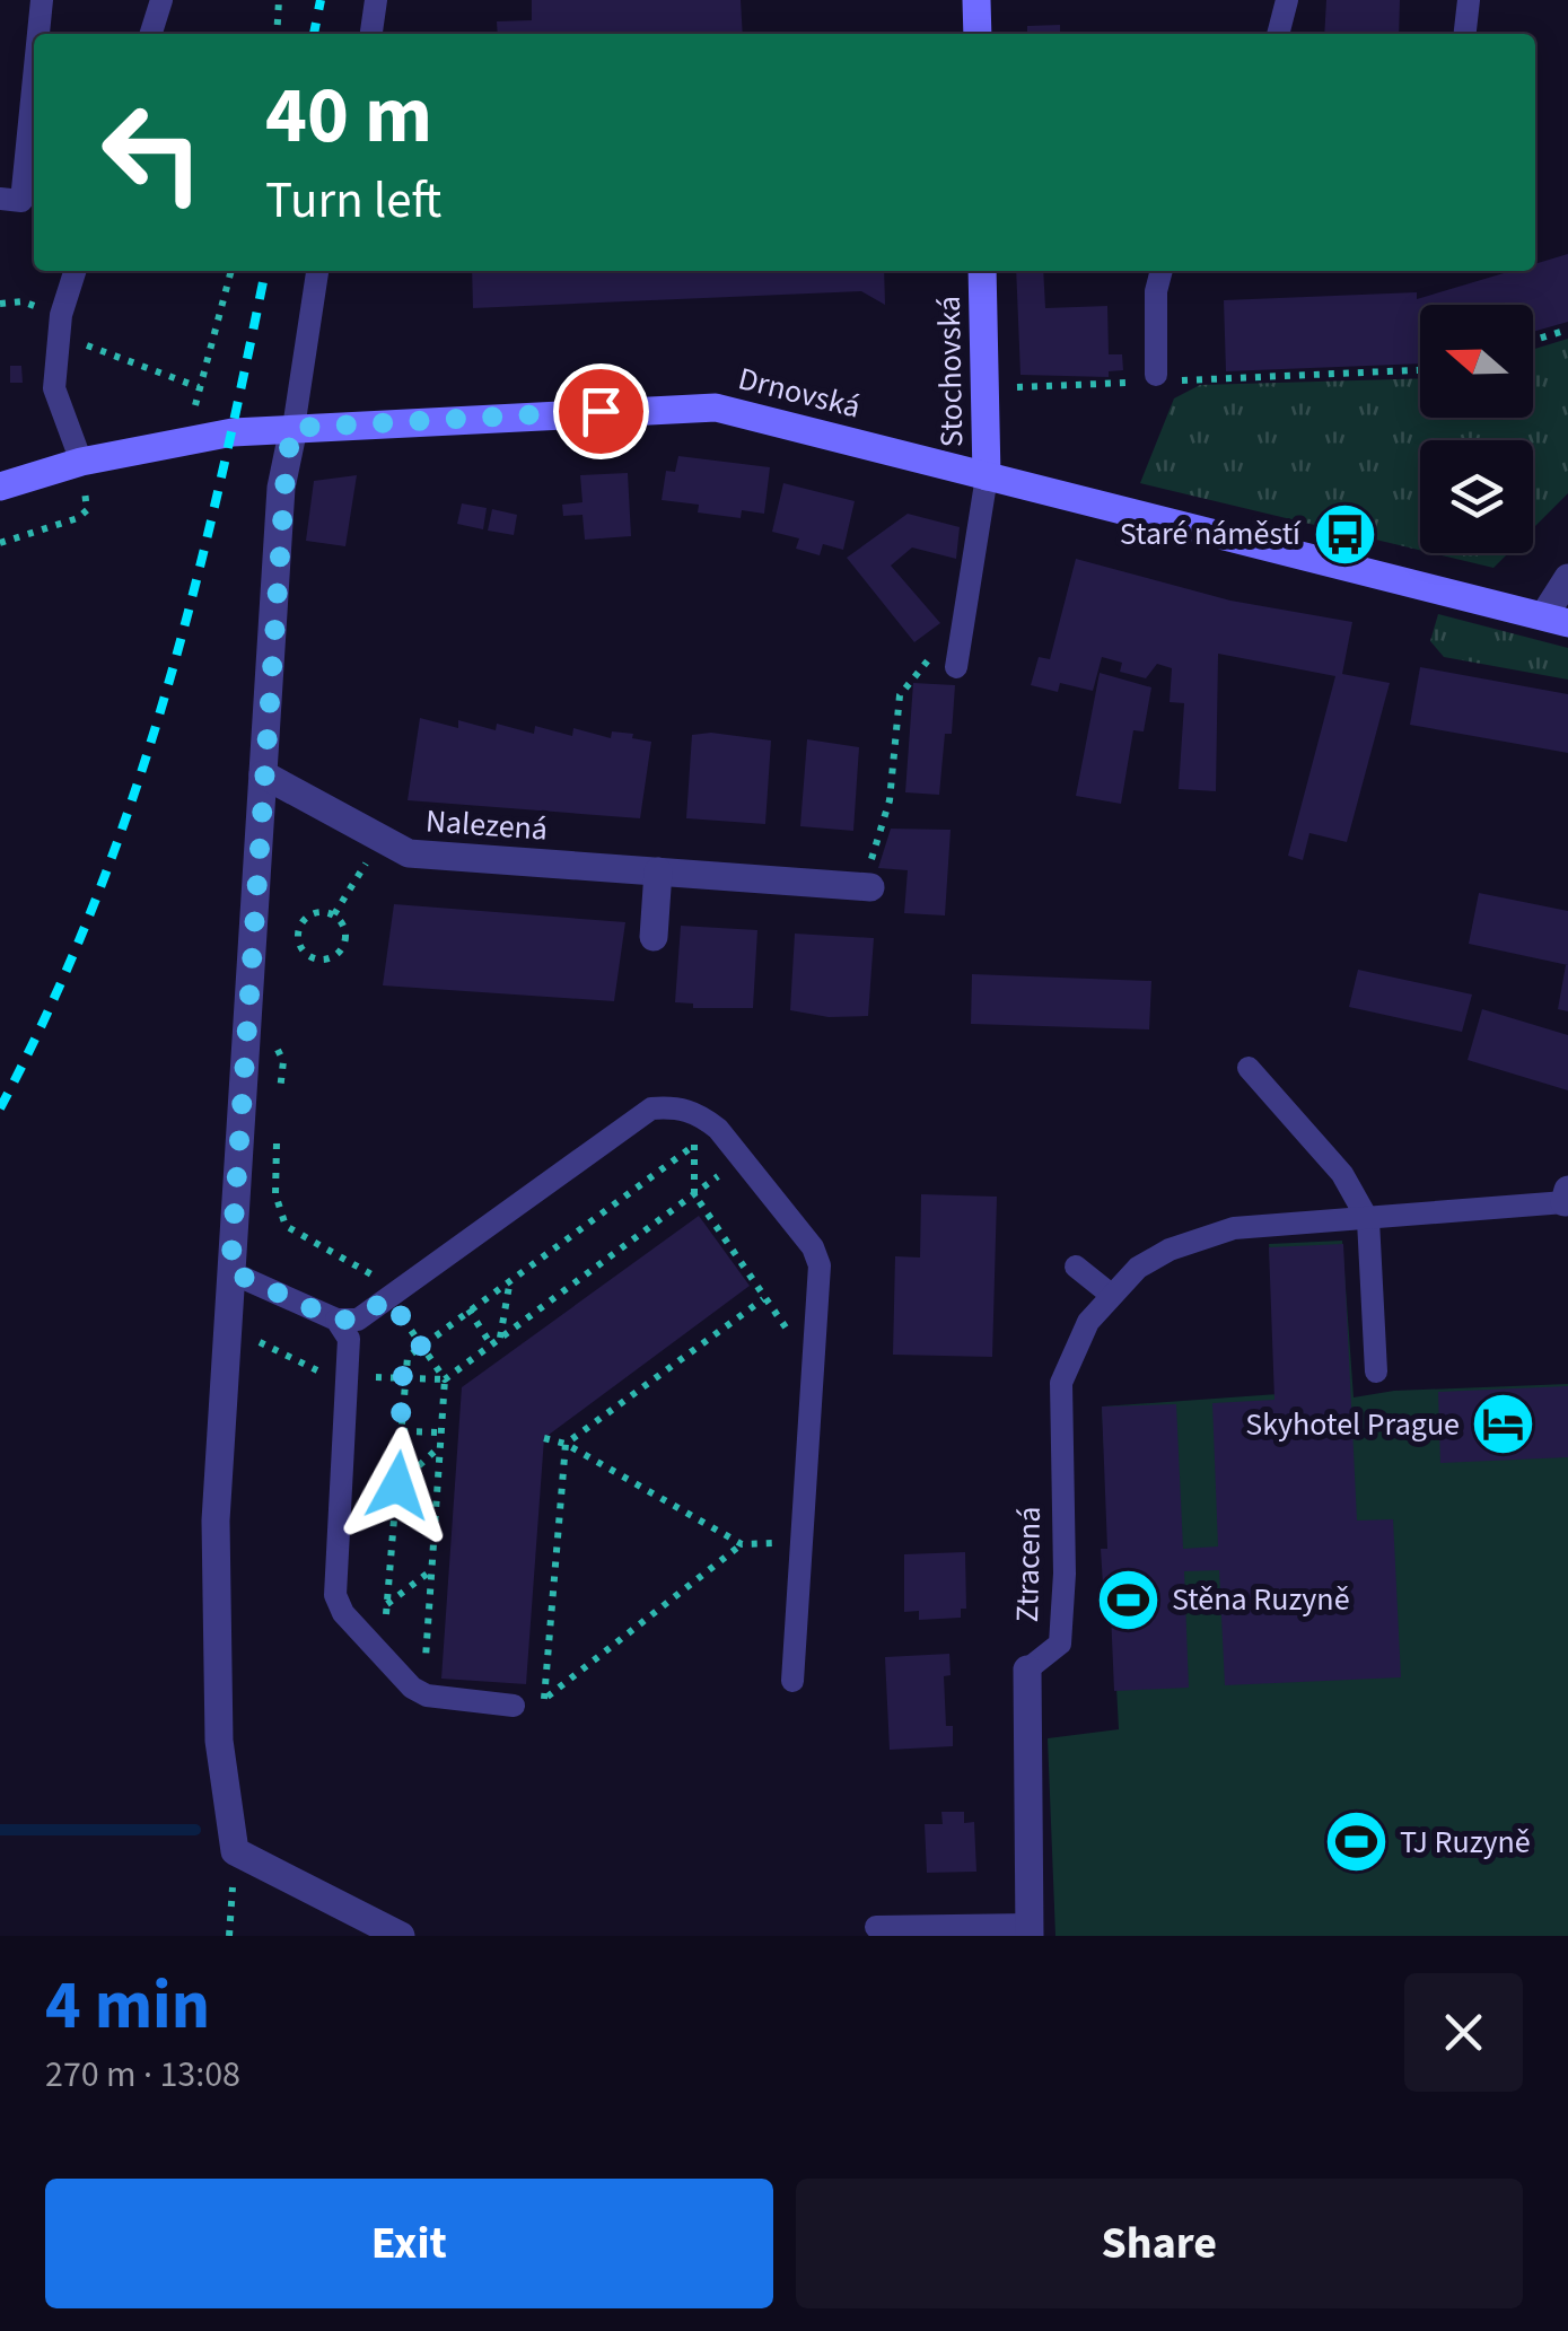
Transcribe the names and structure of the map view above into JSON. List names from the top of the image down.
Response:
{
  "streets": {
    "main road": ["Stochovská", "Drnovská"],
    "street": ["Nalezená", "Ztracená"]
  },
  "crossings": [
    ["Stochovská", "Drnovská"]
  ],
  "places": {
    "bus stop": ["Staré náměstí"],
    "hotel": ["Skyhotel Prague"],
    "sports": ["Stěna Ruzyně", "TJ Ruzyně"]
  },
  "north": "left",
  "page": {
    "turn": ["40 m", "Turn left"],
    "heading": ["4 min", "270 m · 13:08"],
    "buttons": ["Exit", "Share"]
  }
}
